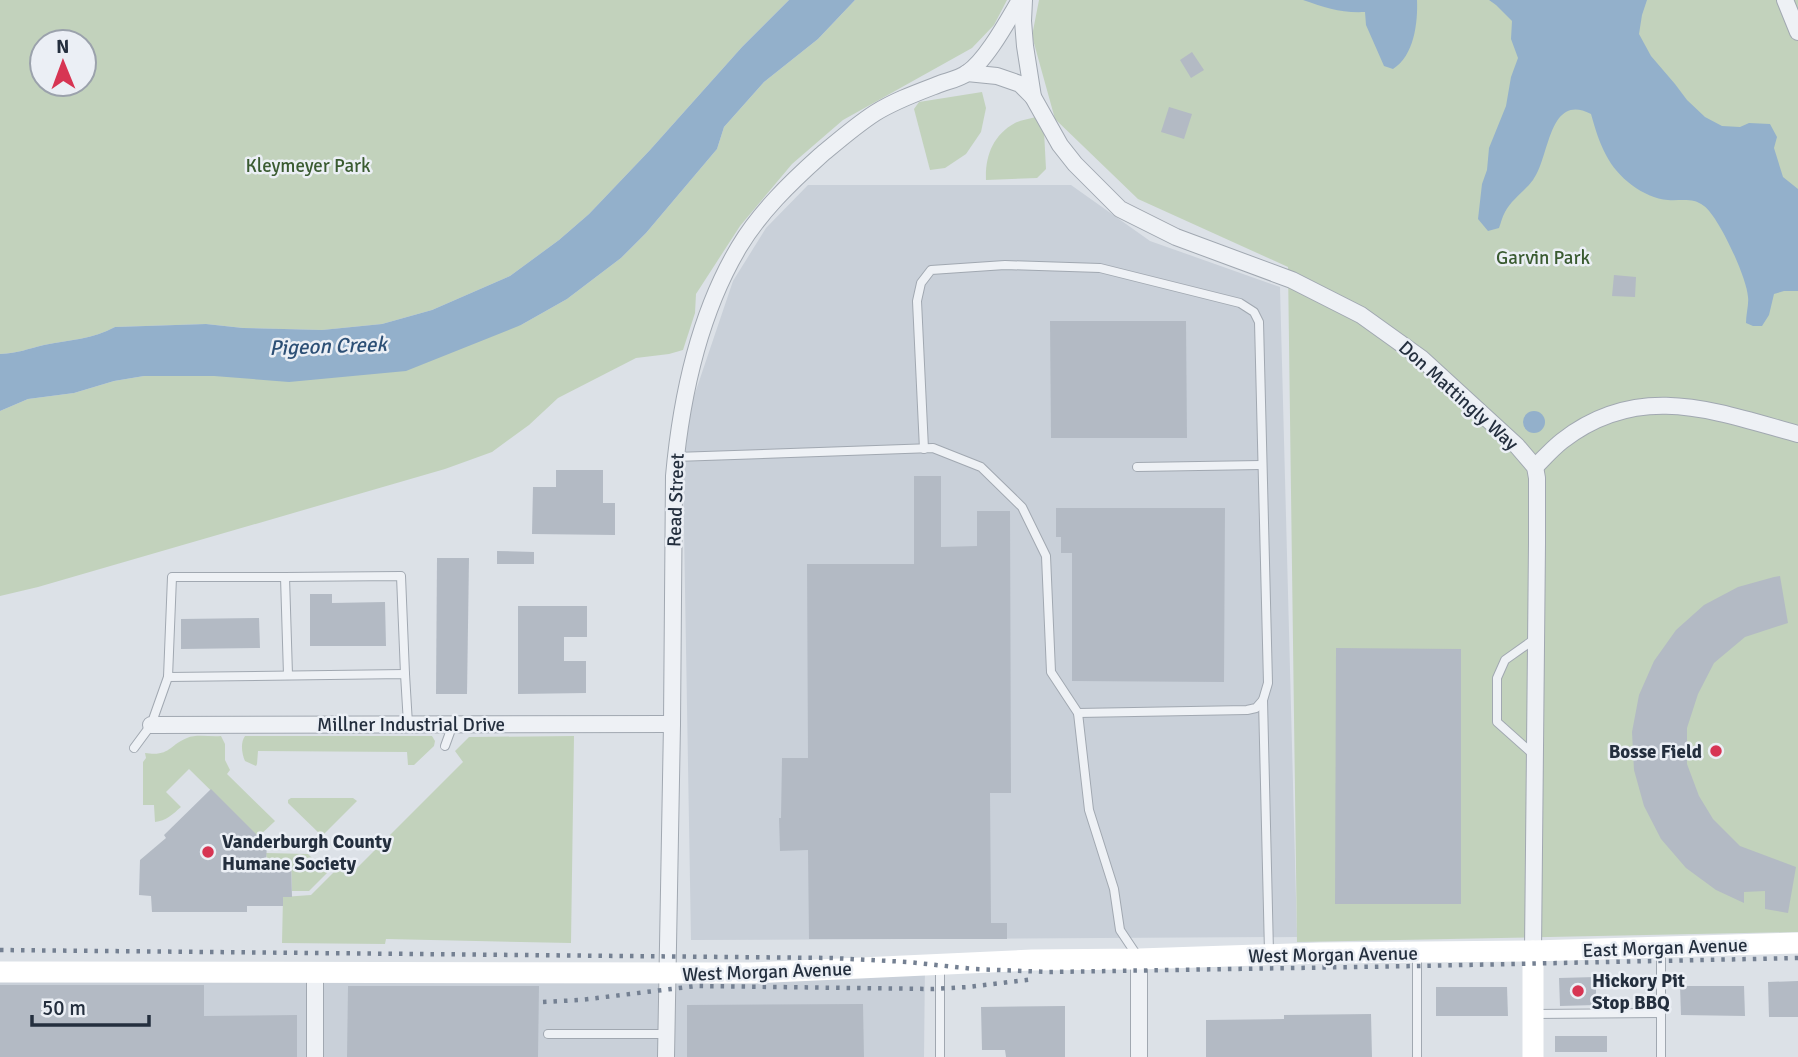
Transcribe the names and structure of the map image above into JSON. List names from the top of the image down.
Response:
{
  "streets": {
    "street": [
      "Don Mattingly Way",
      "Read Street",
      "Millner Industrial Drive",
      "East Morgan Avenue",
      "West Morgan Avenue"
    ]
  },
  "crossings": [
    ["Don Mattingly Way", "Read Street"],
    ["Don Mattingly Way", "East Morgan Avenue"],
    ["Don Mattingly Way", "West Morgan Avenue"],
    ["Read Street", "Millner Industrial Drive"],
    ["Read Street", "West Morgan Avenue"],
    ["East Morgan Avenue", "West Morgan Avenue"]
  ],
  "water": ["Pigeon Creek"],
  "parks": ["Kleymeyer Park", "Garvin Park"],
  "places": ["Bosse Field", "Vanderburgh County Humane Society", "Hickory Pit Stop BBQ"],
  "scale_bar": "50 m",
  "north": "top"
}
